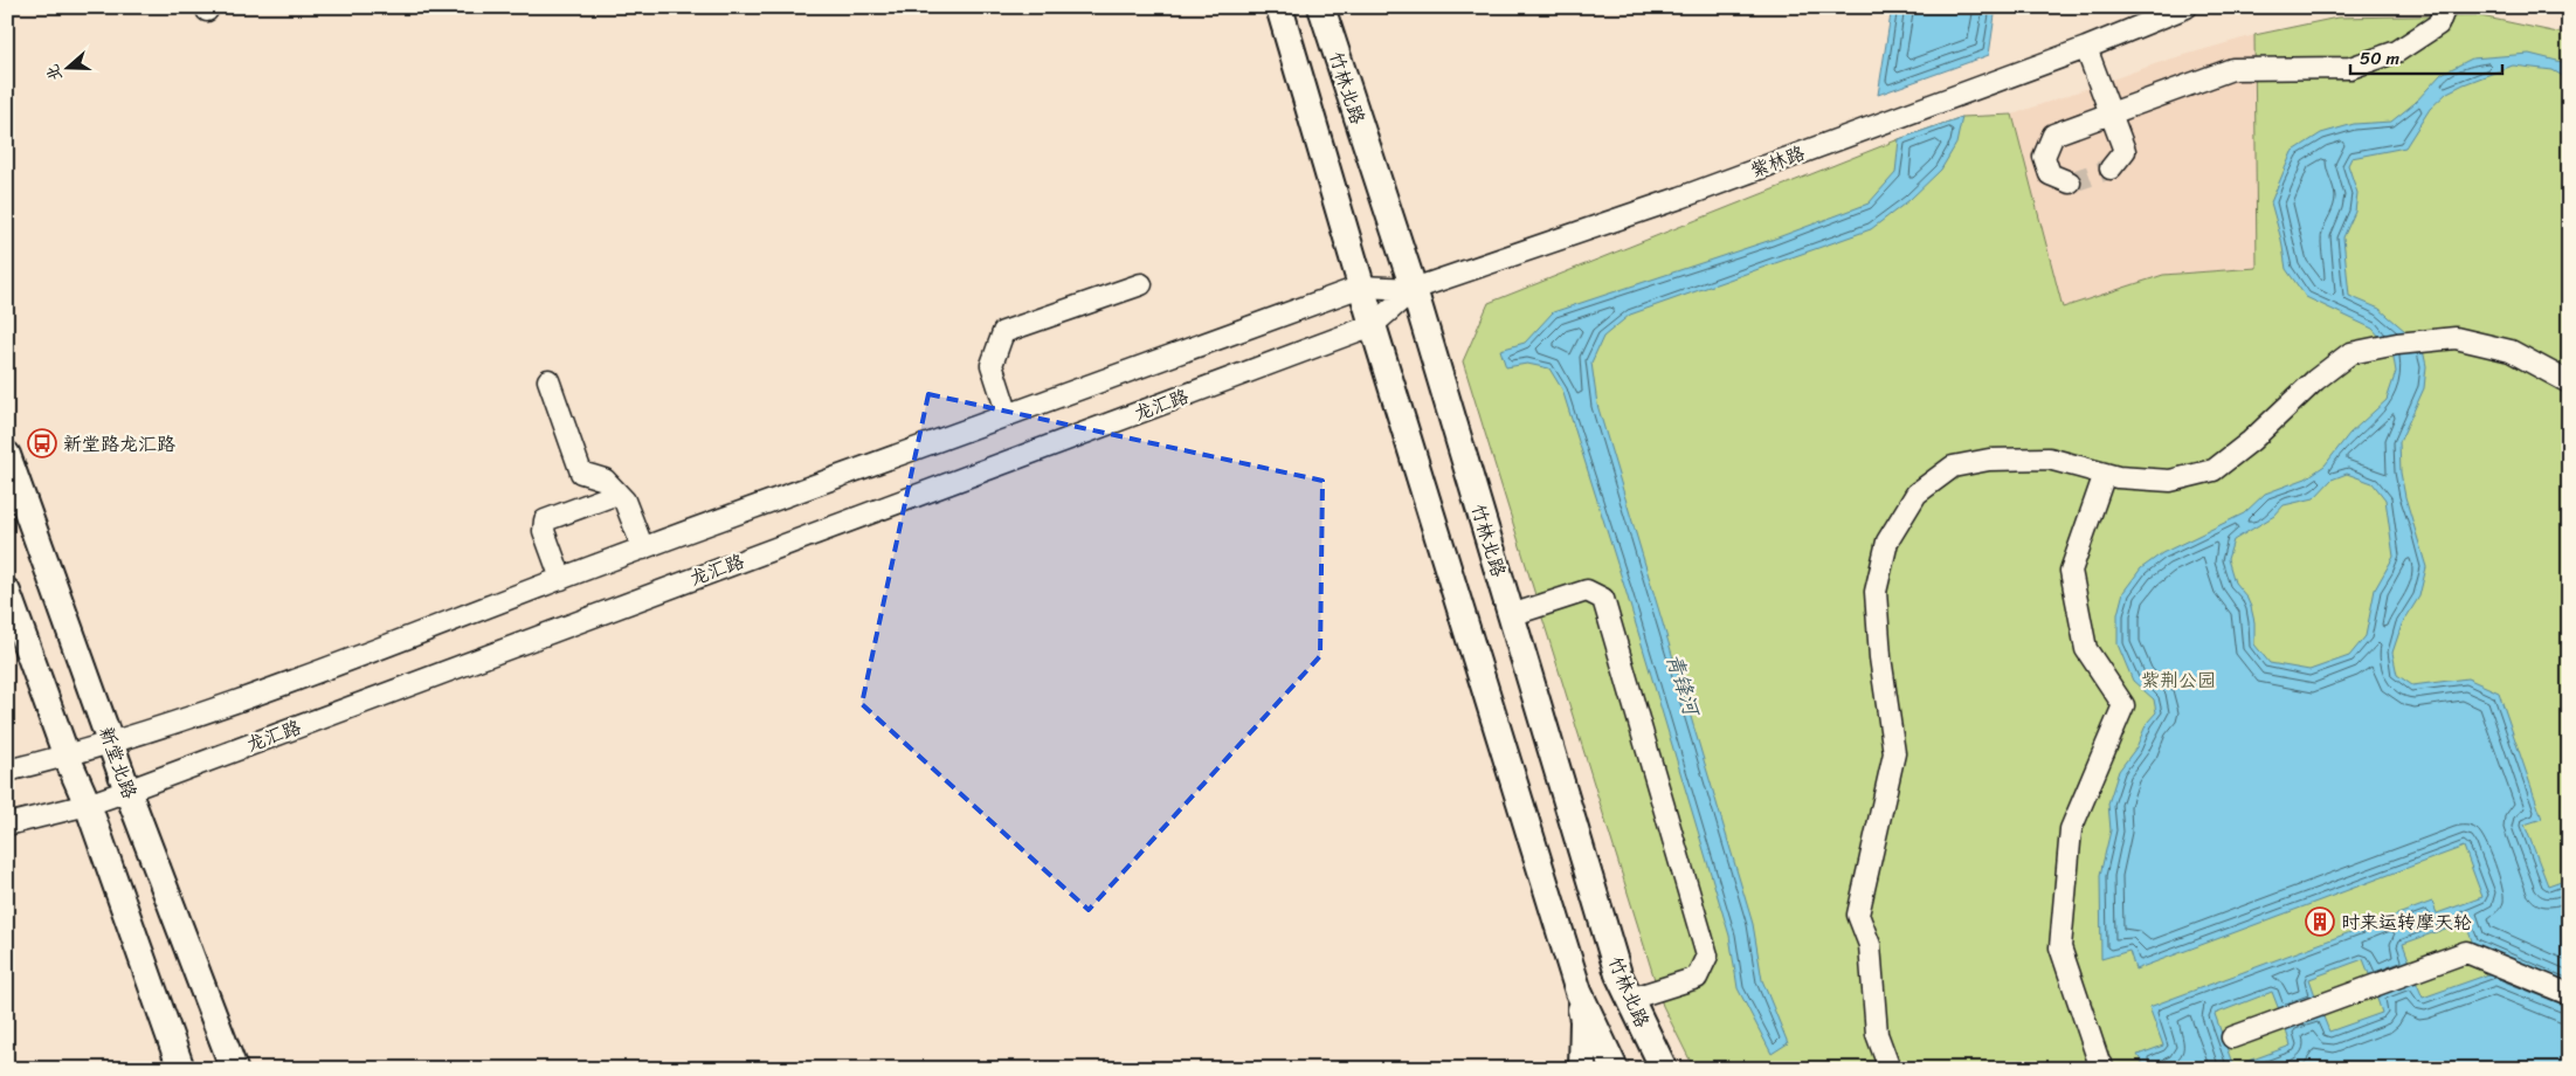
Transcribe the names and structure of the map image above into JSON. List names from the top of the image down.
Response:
{
  "streets": {
    "main road": ["竹林北路", "新堂北路"],
    "street": ["紫林路", "龙汇路"]
  },
  "crossings": [
    ["竹林北路", "紫林路"],
    ["竹林北路", "龙汇路"],
    ["紫林路", "龙汇路"],
    ["龙汇路", "新堂北路"]
  ],
  "water": ["青锋河"],
  "parks": ["紫荆公园"],
  "places": {
    "bus stop": ["新堂路龙汇路"],
    "building": ["时来运转摩天轮"]
  },
  "scale_bar": "50 m",
  "north": "left"
}
